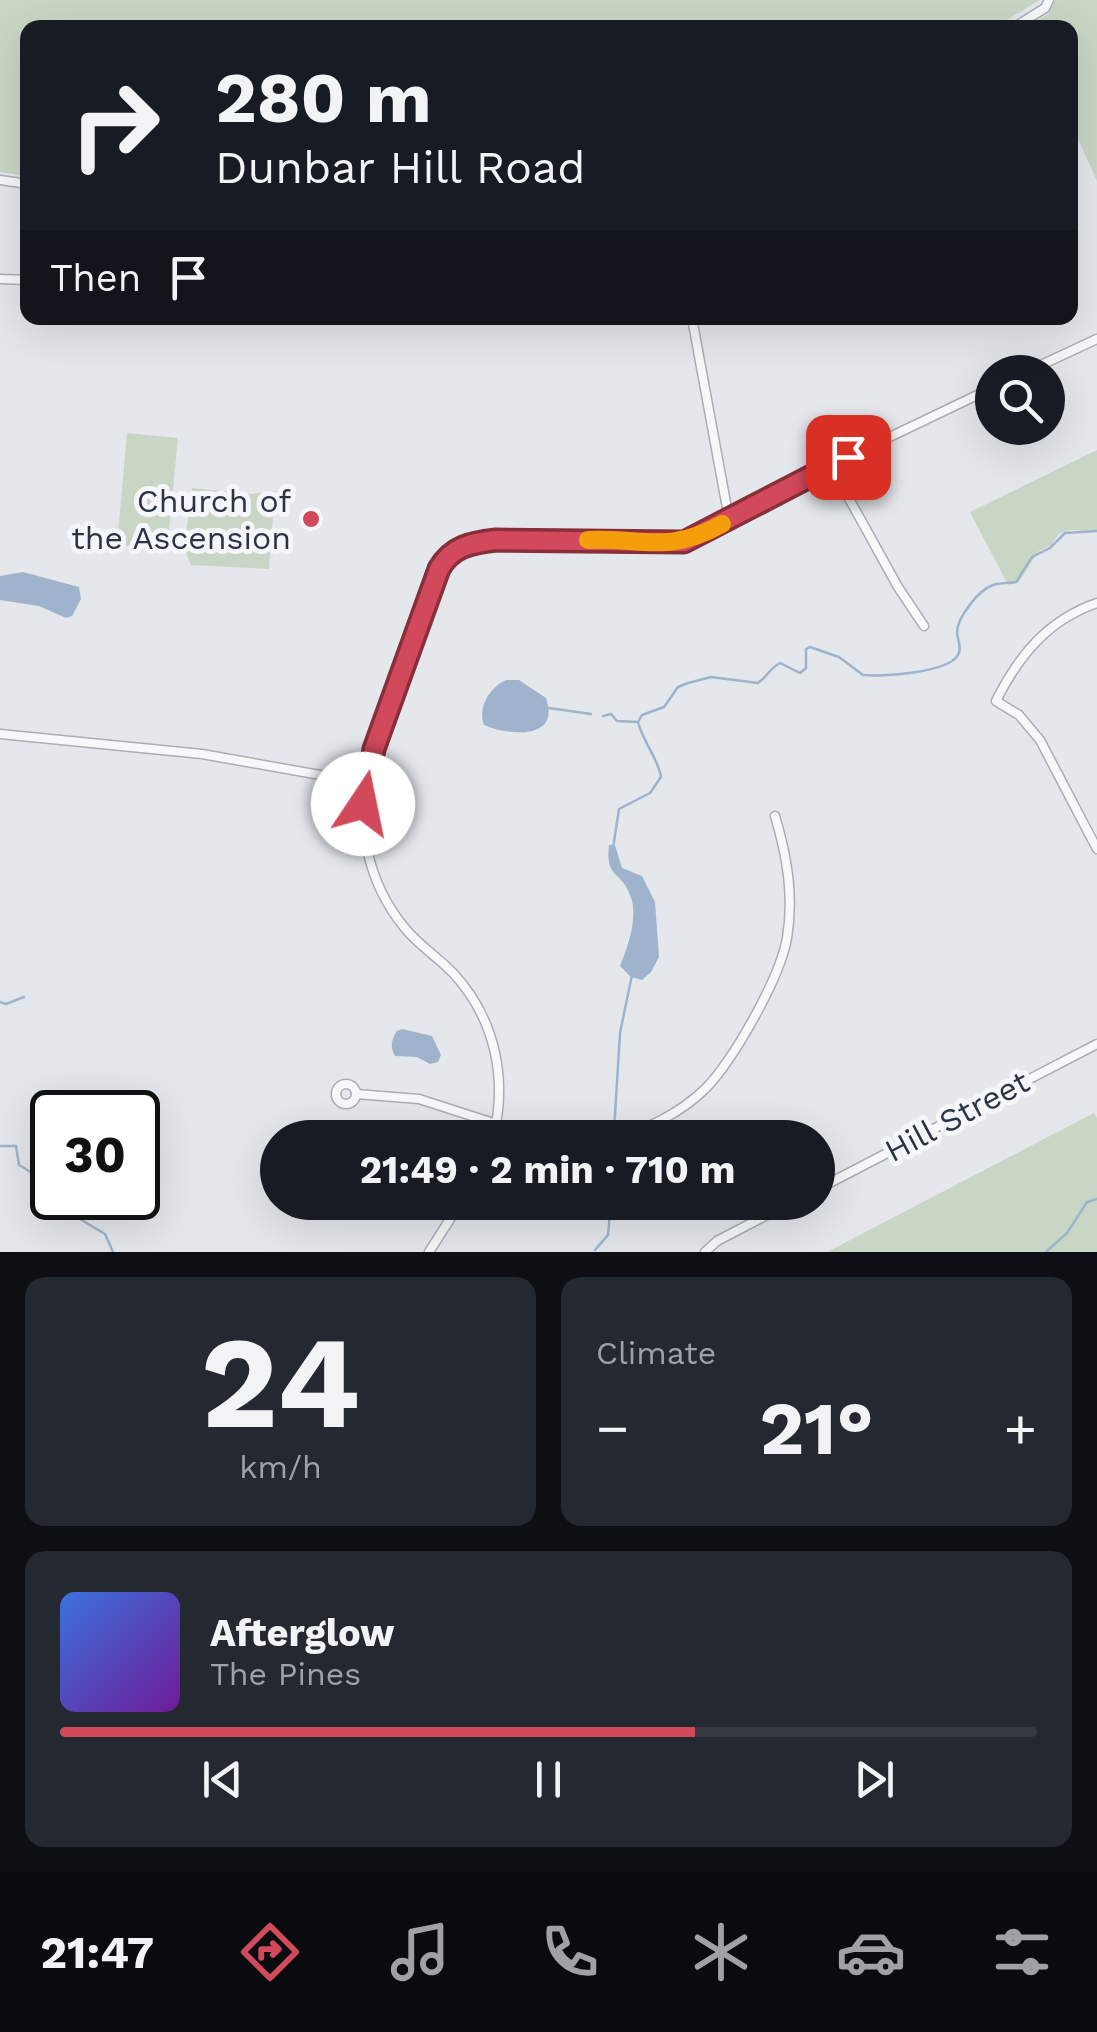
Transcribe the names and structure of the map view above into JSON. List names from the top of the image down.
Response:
{
  "streets": {
    "street": ["Hill Street"]
  },
  "places": ["Church of the Ascension"],
  "page": {
    "turn": ["280 m", "Dunbar Hill Road"],
    "then": "Then",
    "limit": "30",
    "trip": "21:49 · 2 min · 710 m",
    "tile": [
      ["24", "km/h"],
      "Climate"
    ],
    "heat": ["−", "21°", "+"],
    "song": ["Afterglow", "The Pines"],
    "tabs": "21:47"
  }
}
